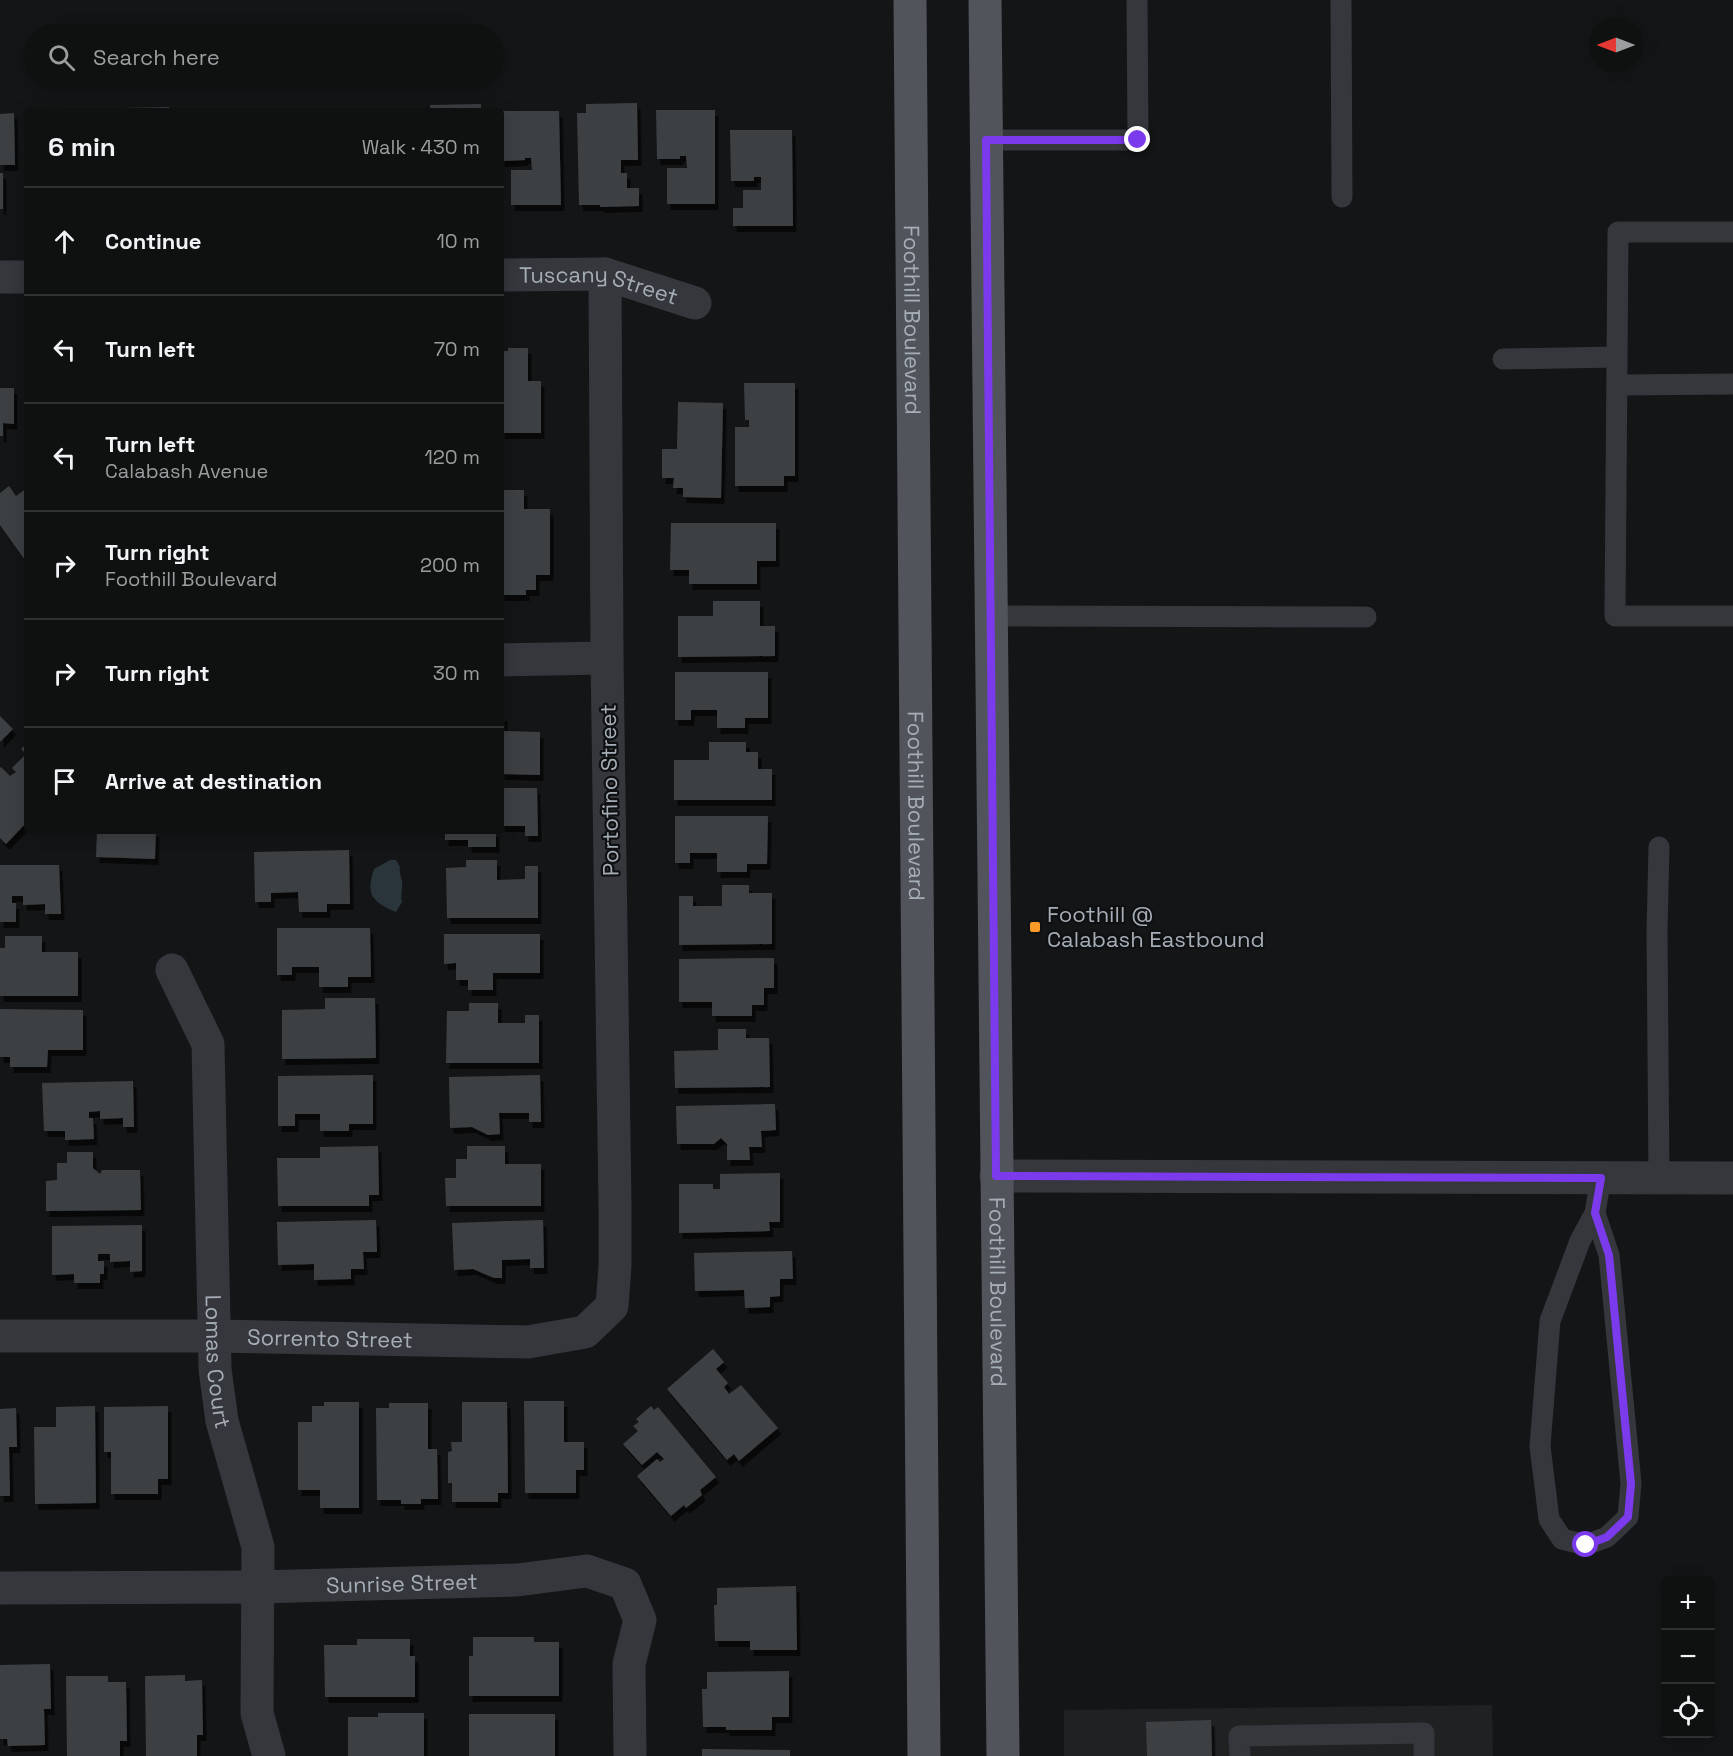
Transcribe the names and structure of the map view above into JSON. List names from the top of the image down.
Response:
{
  "streets": {
    "main road": ["Foothill Boulevard"],
    "street": [
      "Tuscany Street",
      "Portofino Street",
      "Sorrento Street",
      "Lomas Court",
      "Sunrise Street"
    ]
  },
  "crossings": [
    ["Tuscany Street", "Portofino Street"],
    ["Portofino Street", "Sorrento Street"],
    ["Sorrento Street", "Lomas Court"],
    ["Lomas Court", "Sunrise Street"]
  ],
  "places": {
    "transit": ["Foothill @ Calabash Eastbound"]
  },
  "north": "left",
  "page": {
    "search": "Search here",
    "heading": ["6 min", "Walk · 430 m"],
    "list": [
      ["Continue", "10 m"],
      ["Turn left", "70 m"],
      ["Turn left", "Calabash Avenue", "120 m"],
      ["Turn right", "Foothill Boulevard", "200 m"],
      ["Turn right", "30 m"],
      "Arrive at destination"
    ],
    "map_buttons": ["+", "−"]
  }
}
